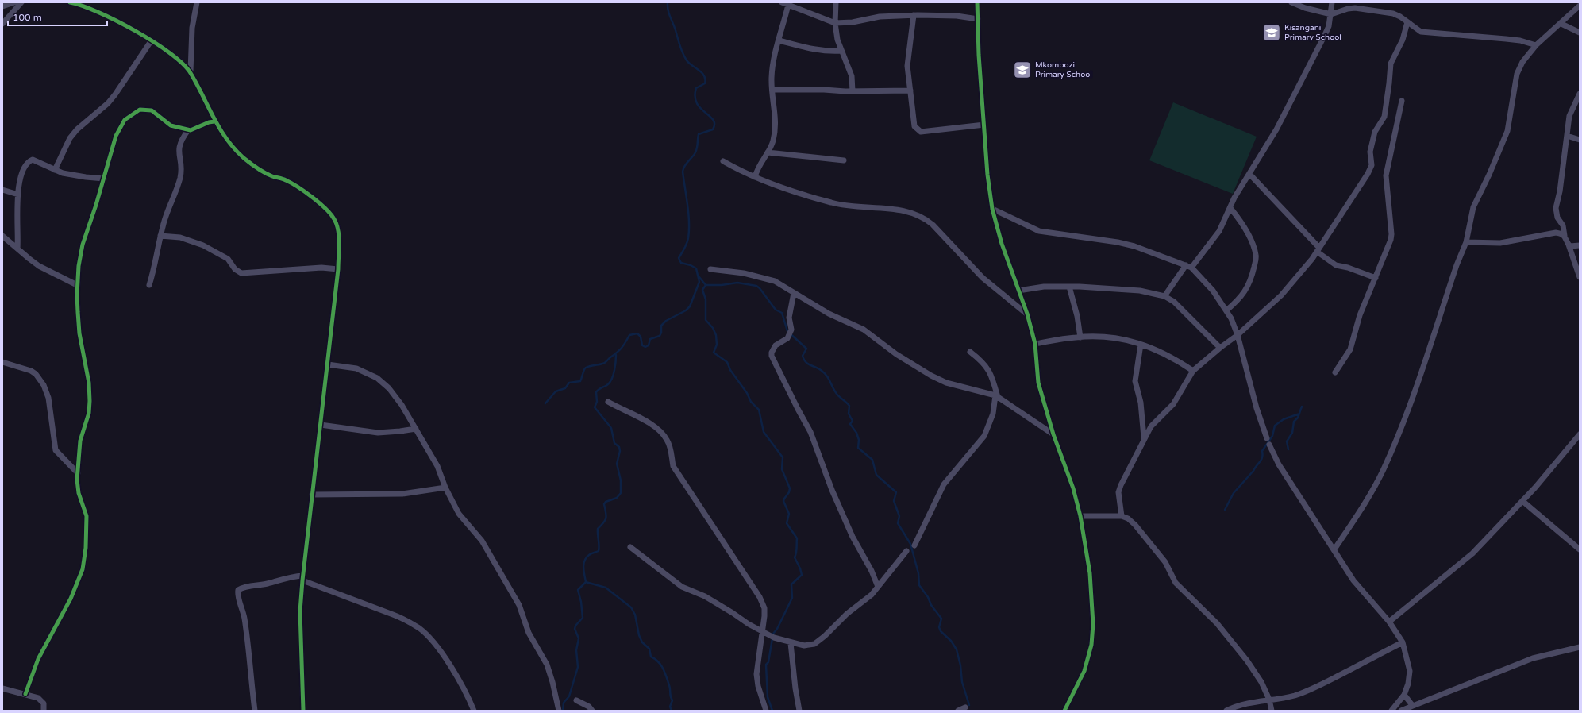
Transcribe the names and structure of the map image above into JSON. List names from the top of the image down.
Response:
{
  "places": {
    "school or university": ["Kisangani Primary School", "Mkombozi Primary School"]
  },
  "scale_bar": "100 m"
}
